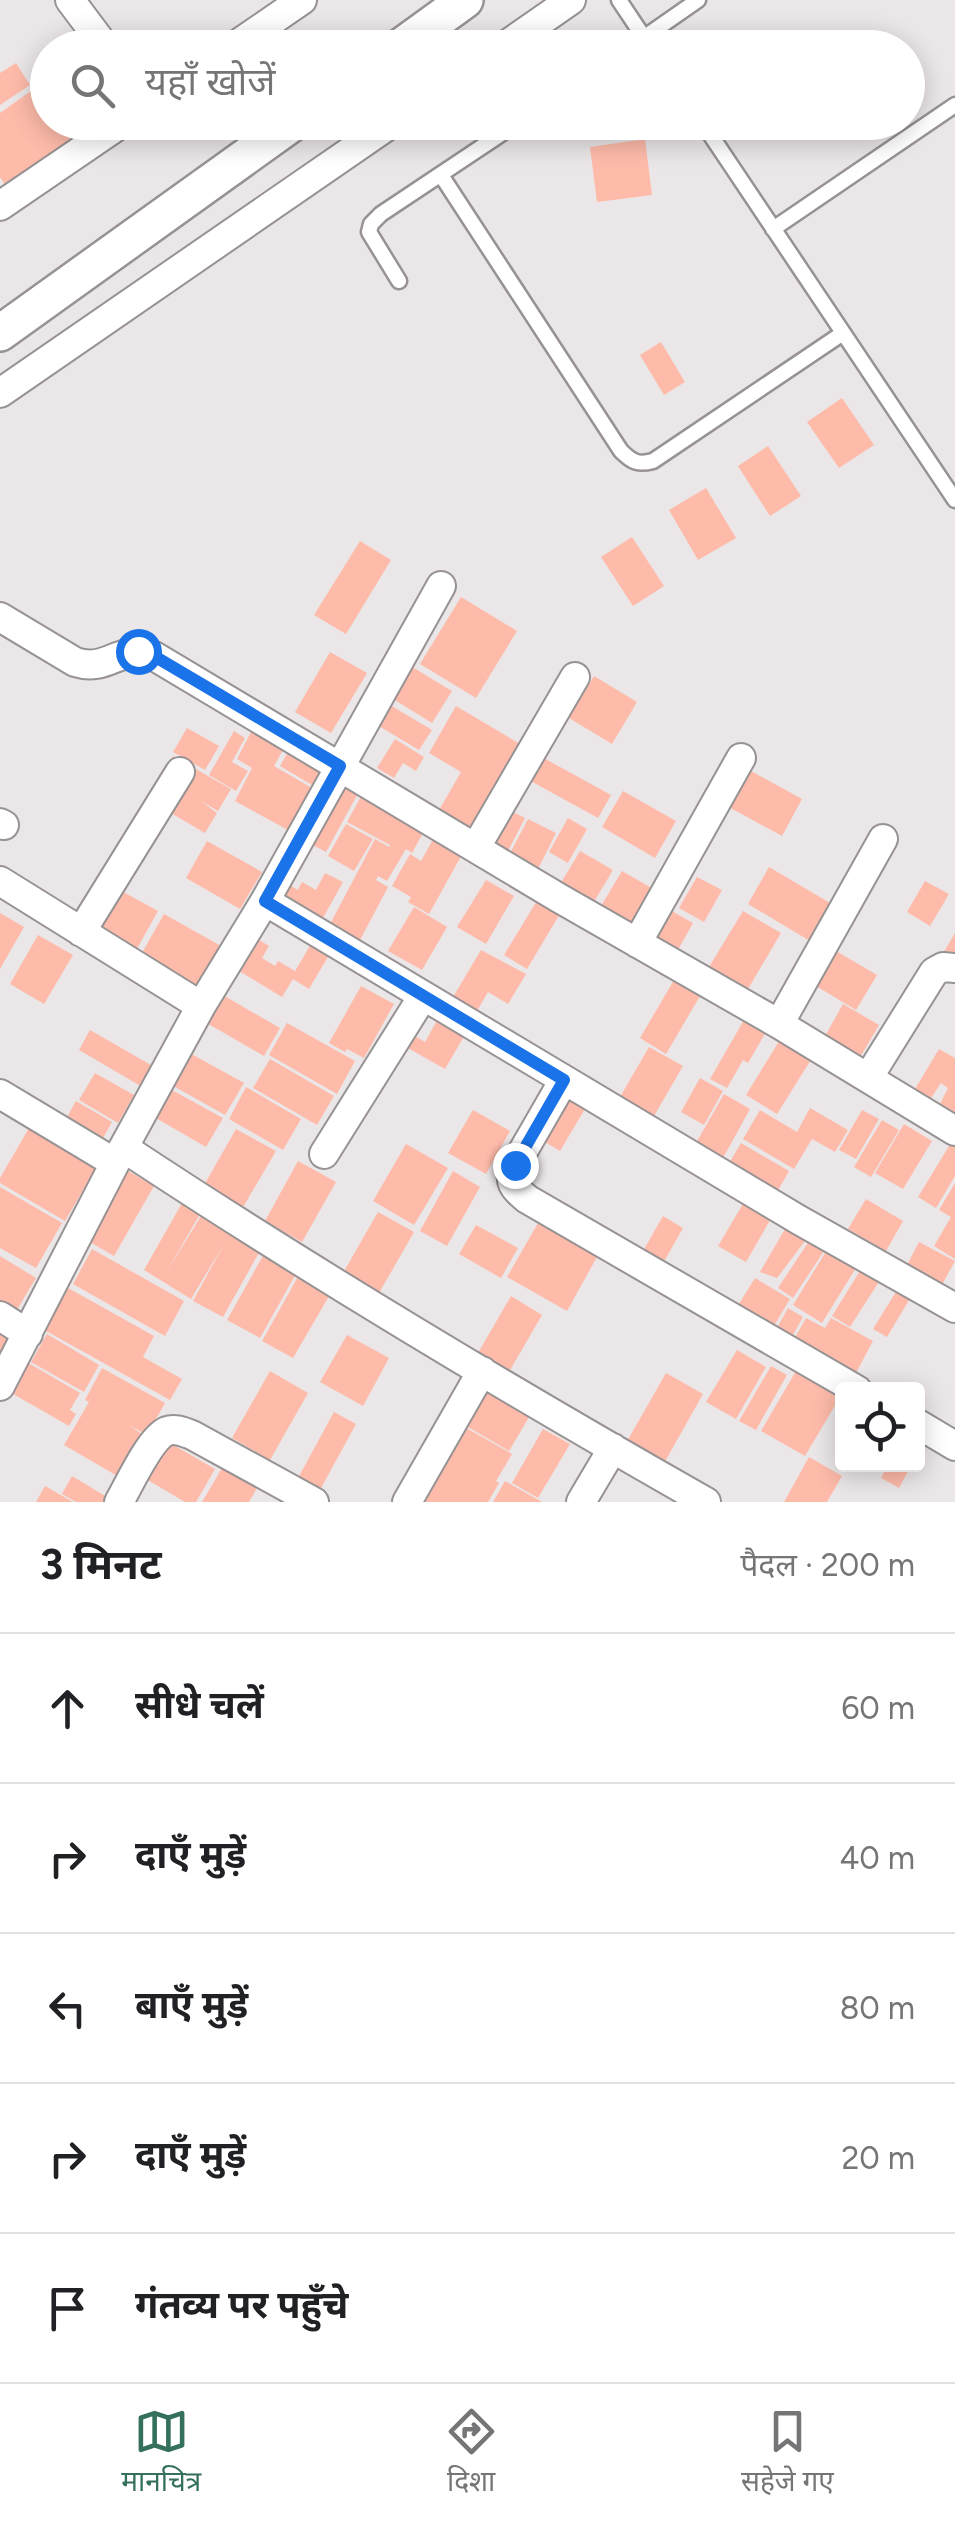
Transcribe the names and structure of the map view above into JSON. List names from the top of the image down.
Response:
{
  "page": {
    "search": "यहाँ खोजें",
    "heading": ["3 मिनट", "पैदल · 200 m"],
    "list": [
      ["सीधे चलें", "60 m"],
      ["दाएँ मुड़ें", "40 m"],
      ["बाएँ मुड़ें", "80 m"],
      ["दाएँ मुड़ें", "20 m"],
      "गंतव्य पर पहुँचे"
    ],
    "nav": ["मानचित्र", "दिशा", "सहेजे गए"]
  }
}
